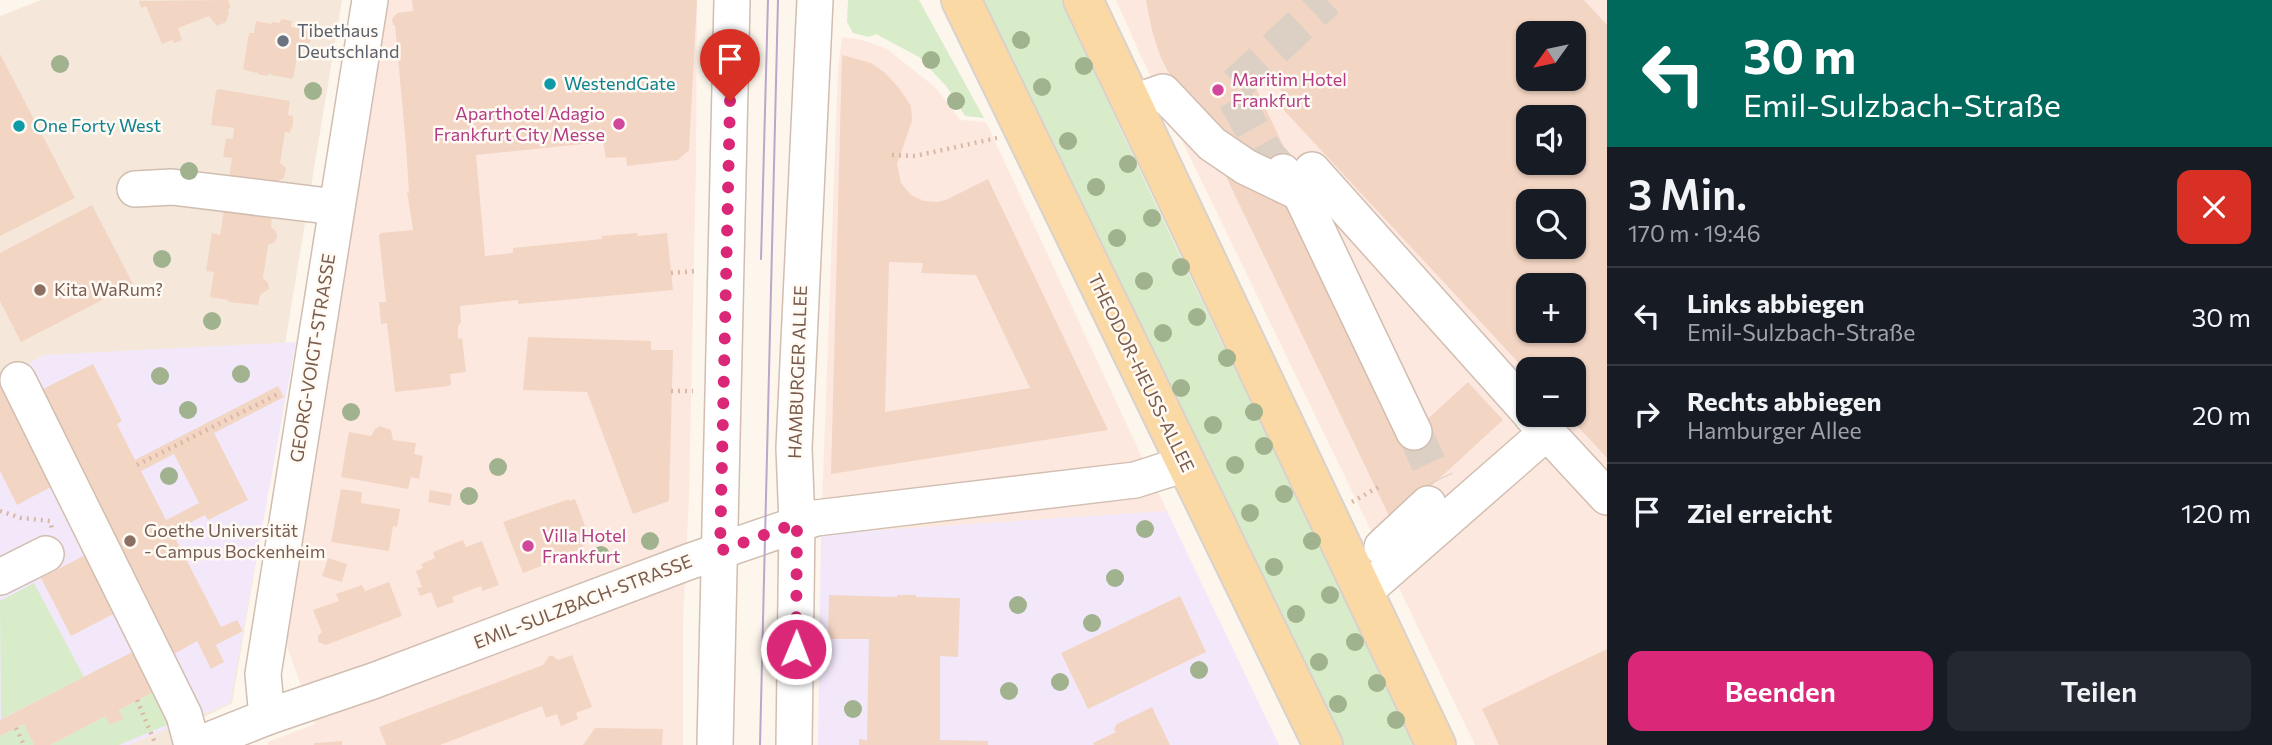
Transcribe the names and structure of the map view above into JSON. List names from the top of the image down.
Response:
{
  "streets": {
    "main road": ["THEODOR-HEUSS-ALLEE"],
    "street": ["GEORG-VOIGT-STRASSE", "HAMBURGER ALLEE", "EMIL-SULZBACH-STRASSE"]
  },
  "crossings": [
    ["GEORG-VOIGT-STRASSE", "EMIL-SULZBACH-STRASSE"],
    ["HAMBURGER ALLEE", "EMIL-SULZBACH-STRASSE"],
    ["THEODOR-HEUSS-ALLEE", "EMIL-SULZBACH-STRASSE"]
  ],
  "places": [
    "Tibethaus Deutschland",
    "WestendGate",
    "Maritim Hotel Frankfurt",
    "Aparthotel Adagio Frankfurt City Messe",
    "One Forty West",
    "Kita WaRum?",
    "Goethe Universität - Campus Bockenheim",
    "Villa Hotel Frankfurt"
  ],
  "north": "bottom left",
  "page": {
    "turn": ["30 m", "Emil-Sulzbach-Straße"],
    "map_buttons": ["+", "−"],
    "heading": ["3 Min.", "170 m · 19:46"],
    "list": [
      {
        "name": "Links abbiegen",
        "note": "Emil-Sulzbach-Straße",
        "value": "30 m"
      },
      {
        "name": "Rechts abbiegen",
        "note": "Hamburger Allee",
        "value": "20 m"
      },
      {
        "name": "Ziel erreicht",
        "value": "120 m"
      }
    ],
    "buttons": ["Beenden", "Teilen"]
  }
}
